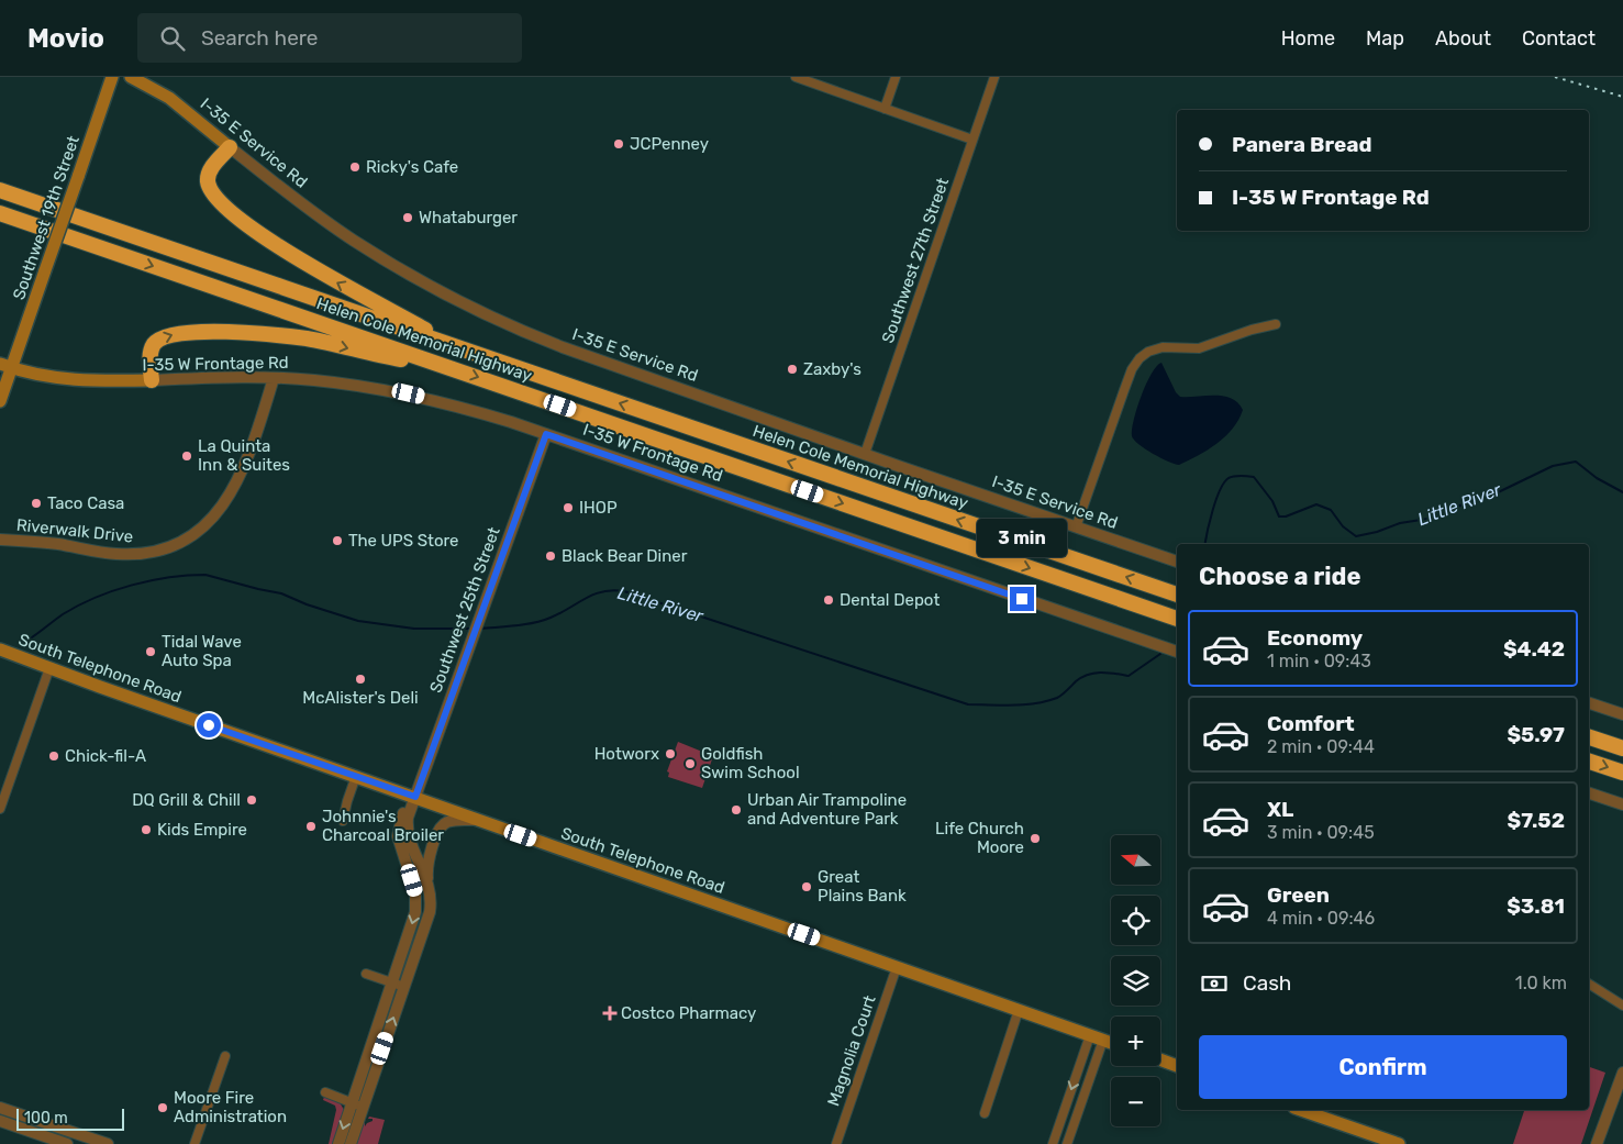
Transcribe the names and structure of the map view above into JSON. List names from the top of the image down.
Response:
{
  "streets": {
    "highway": ["Helen Cole Memorial Highway"],
    "main road": [
      "I-35 E Service Rd",
      "Southwest 19th Street",
      "I-35 W Frontage Rd",
      "South Telephone Road"
    ],
    "street": [
      "Southwest 27th Street",
      "Riverwalk Drive",
      "Southwest 25th Street",
      "Magnolia Court"
    ]
  },
  "crossings": [
    ["I-35 E Service Rd", "Southwest 27th Street"],
    ["Southwest 19th Street", "I-35 W Frontage Rd"],
    ["I-35 W Frontage Rd", "Riverwalk Drive"],
    ["I-35 W Frontage Rd", "Southwest 25th Street"],
    ["Southwest 25th Street", "South Telephone Road"],
    ["South Telephone Road", "Magnolia Court"]
  ],
  "water": ["Little River"],
  "places": {
    "other": [
      "JCPenney",
      "Ricky's Cafe",
      "Whataburger",
      "Zaxby's",
      "La Quinta Inn & Suites",
      "Taco Casa",
      "IHOP",
      "The UPS Store",
      "Black Bear Diner",
      "Dental Depot",
      "Tidal Wave Auto Spa",
      "McAlister's Deli",
      "Hotworx",
      "Chick-fil-A",
      "Goldfish Swim School",
      "DQ Grill & Chill",
      "Urban Air Trampoline and Adventure Park",
      "Johnnie's Charcoal Broiler",
      "Kids Empire",
      "Life Church Moore",
      "Great Plains Bank",
      "Moore Fire Administration"
    ],
    "health": ["Costco Pharmacy"]
  },
  "scale_bar": "100 m",
  "north": "left",
  "page": {
    "header": "Movio",
    "search": "Search here",
    "nav": [
      "Home",
      "Map",
      "About",
      "Contact"
    ],
    "banner": ["Panera Bread", "I-35 W Frontage Rd"],
    "bubble": "3 min",
    "heading": "Choose a ride",
    "list": [
      {
        "name": "Economy",
        "note": "1 min · 09:43",
        "value": "$4.42"
      },
      {
        "name": "Comfort",
        "note": "2 min · 09:44",
        "value": "$5.97"
      },
      {
        "name": "XL",
        "note": "3 min · 09:45",
        "value": "$7.52"
      },
      {
        "name": "Green",
        "note": "4 min · 09:46",
        "value": "$3.81"
      }
    ],
    "map_buttons": ["+", "−"],
    "pay": ["Cash", "1.0 km"],
    "buttons": "Confirm",
    "scale": "100 m"
  }
}
